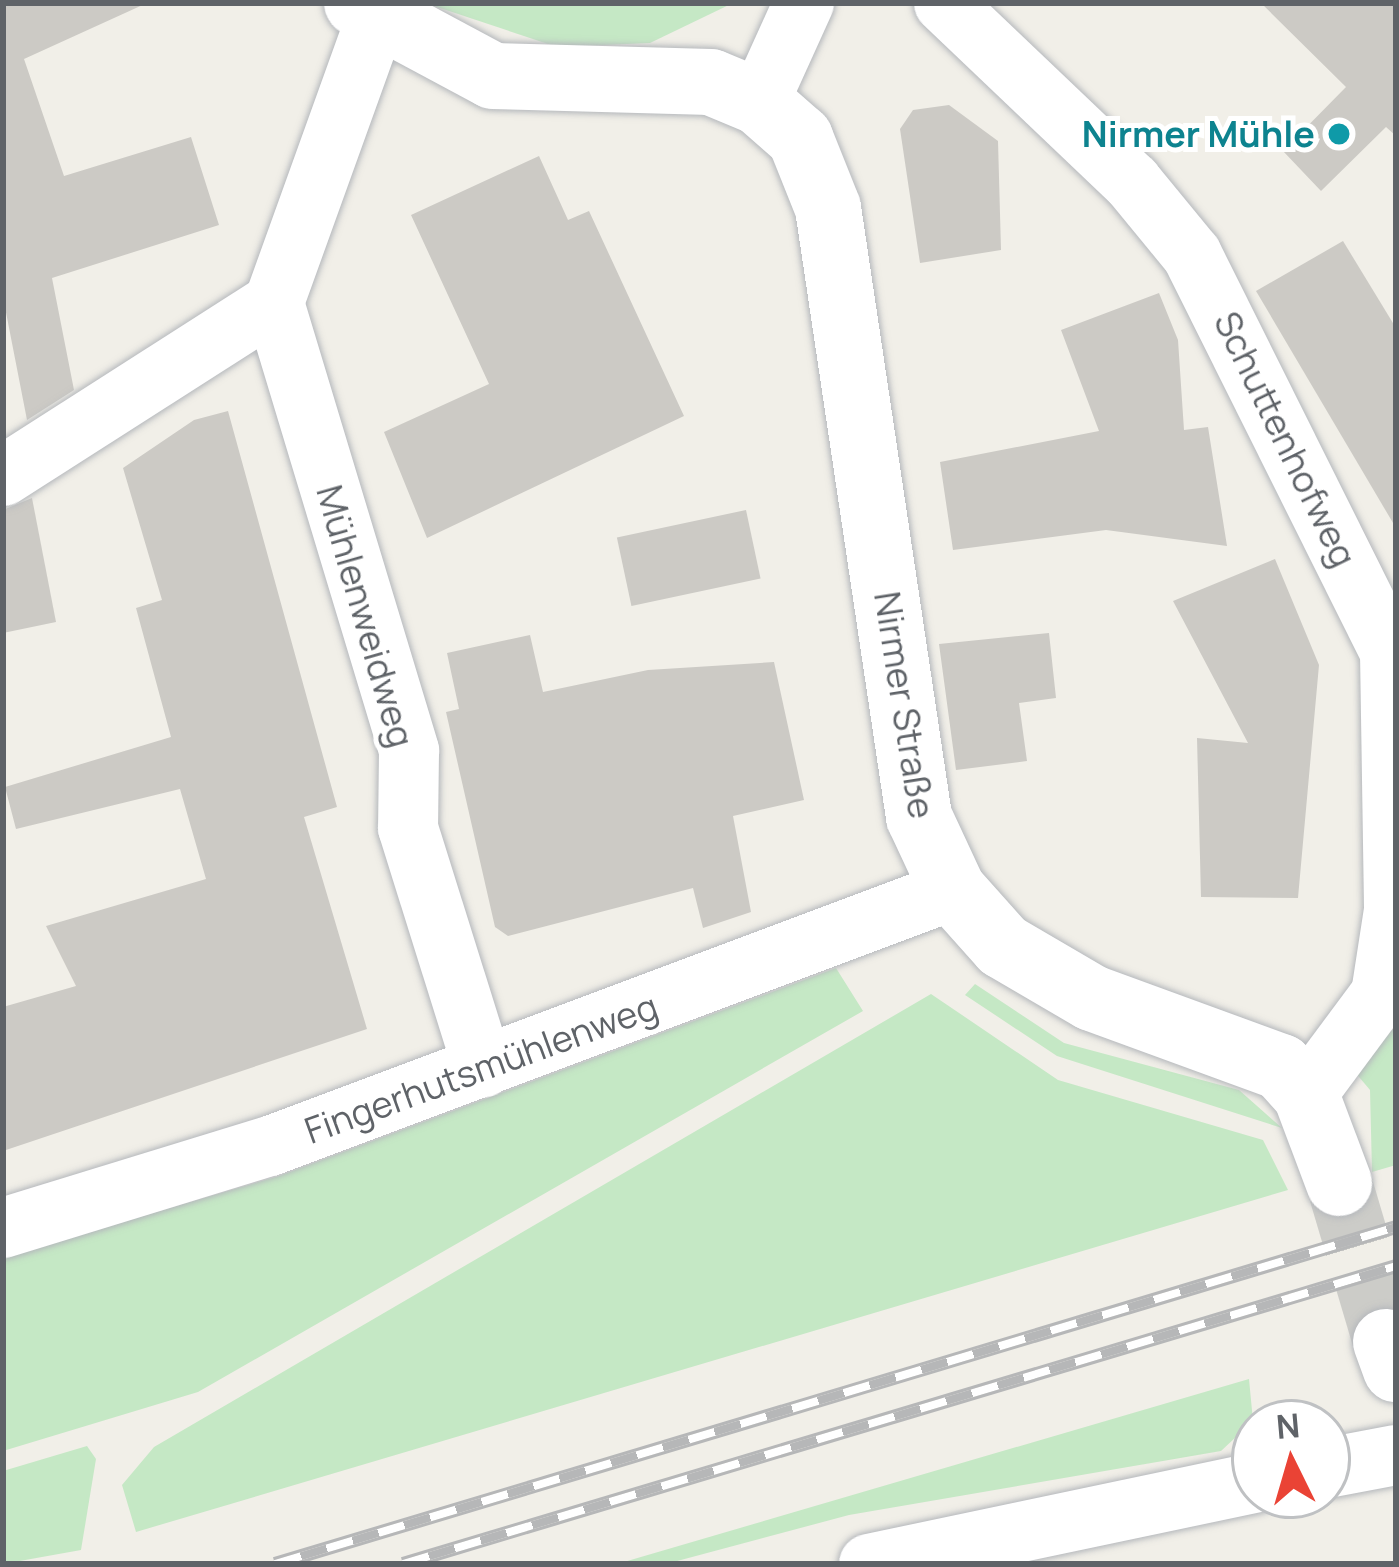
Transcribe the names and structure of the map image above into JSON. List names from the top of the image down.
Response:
{
  "streets": {
    "street": [
      "Schuttenhofweg",
      "Mühlenweidweg",
      "Nirmer Straße",
      "Fingerhutsmühlenweg"
    ]
  },
  "crossings": [
    ["Schuttenhofweg", "Nirmer Straße"],
    ["Mühlenweidweg", "Fingerhutsmühlenweg"],
    ["Nirmer Straße", "Fingerhutsmühlenweg"]
  ],
  "places": ["Nirmer Mühle"],
  "north": "top"
}
